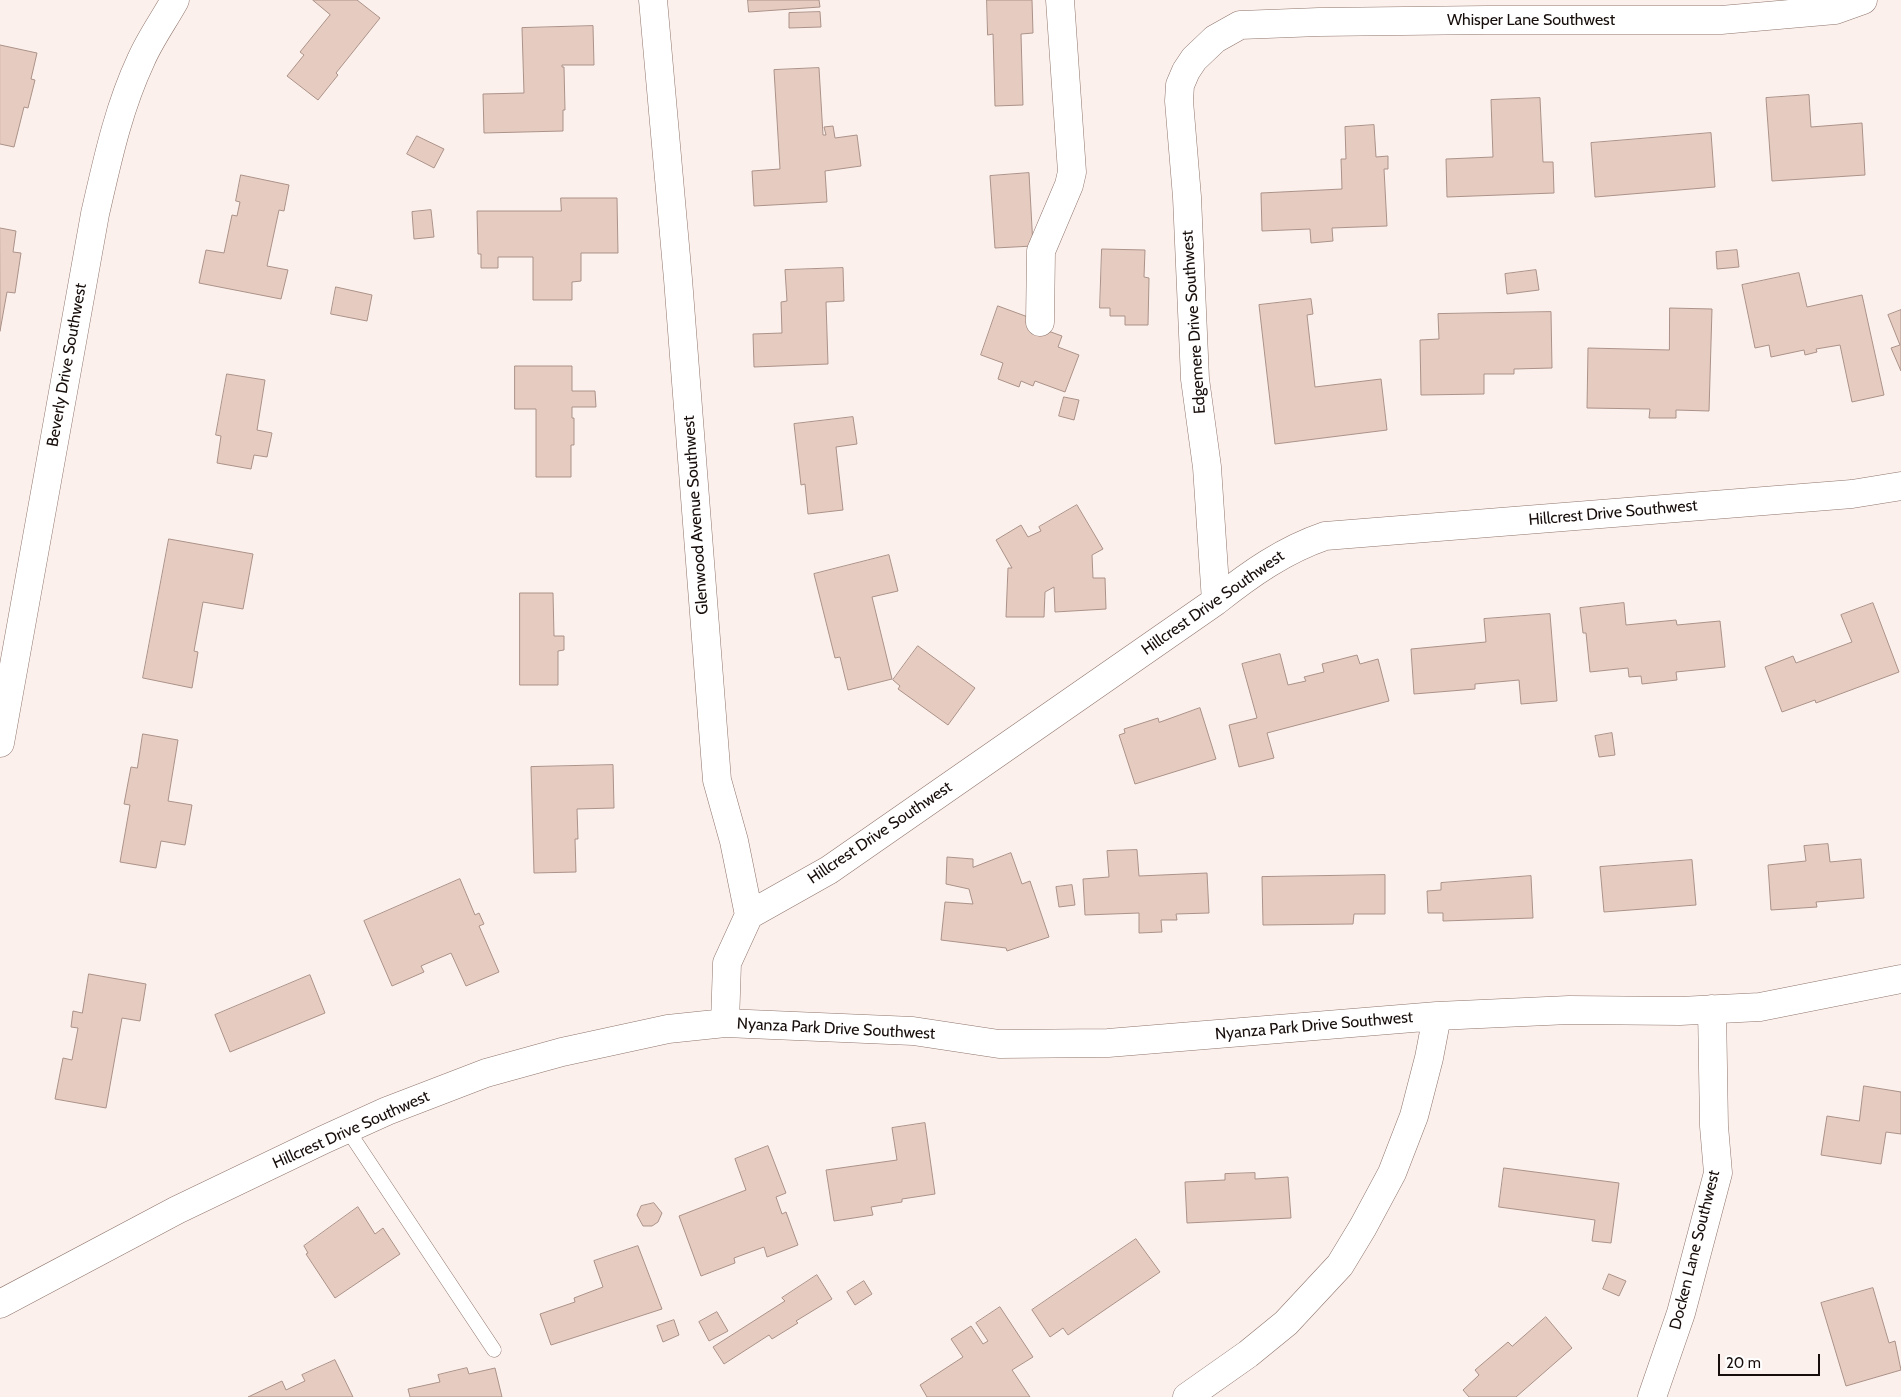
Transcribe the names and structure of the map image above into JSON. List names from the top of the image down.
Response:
{
  "streets": {
    "street": [
      "Whisper Lane Southwest",
      "Edgemere Drive Southwest",
      "Beverly Drive Southwest",
      "Hillcrest Drive Southwest",
      "Glenwood Avenue Southwest",
      "Nyanza Park Drive Southwest",
      "Docken Lane Southwest"
    ]
  },
  "crossings": [
    ["Whisper Lane Southwest", "Edgemere Drive Southwest"],
    ["Edgemere Drive Southwest", "Hillcrest Drive Southwest"],
    ["Hillcrest Drive Southwest", "Glenwood Avenue Southwest"],
    ["Hillcrest Drive Southwest", "Nyanza Park Drive Southwest"],
    ["Nyanza Park Drive Southwest", "Docken Lane Southwest"]
  ],
  "scale_bar": "20 m"
}
